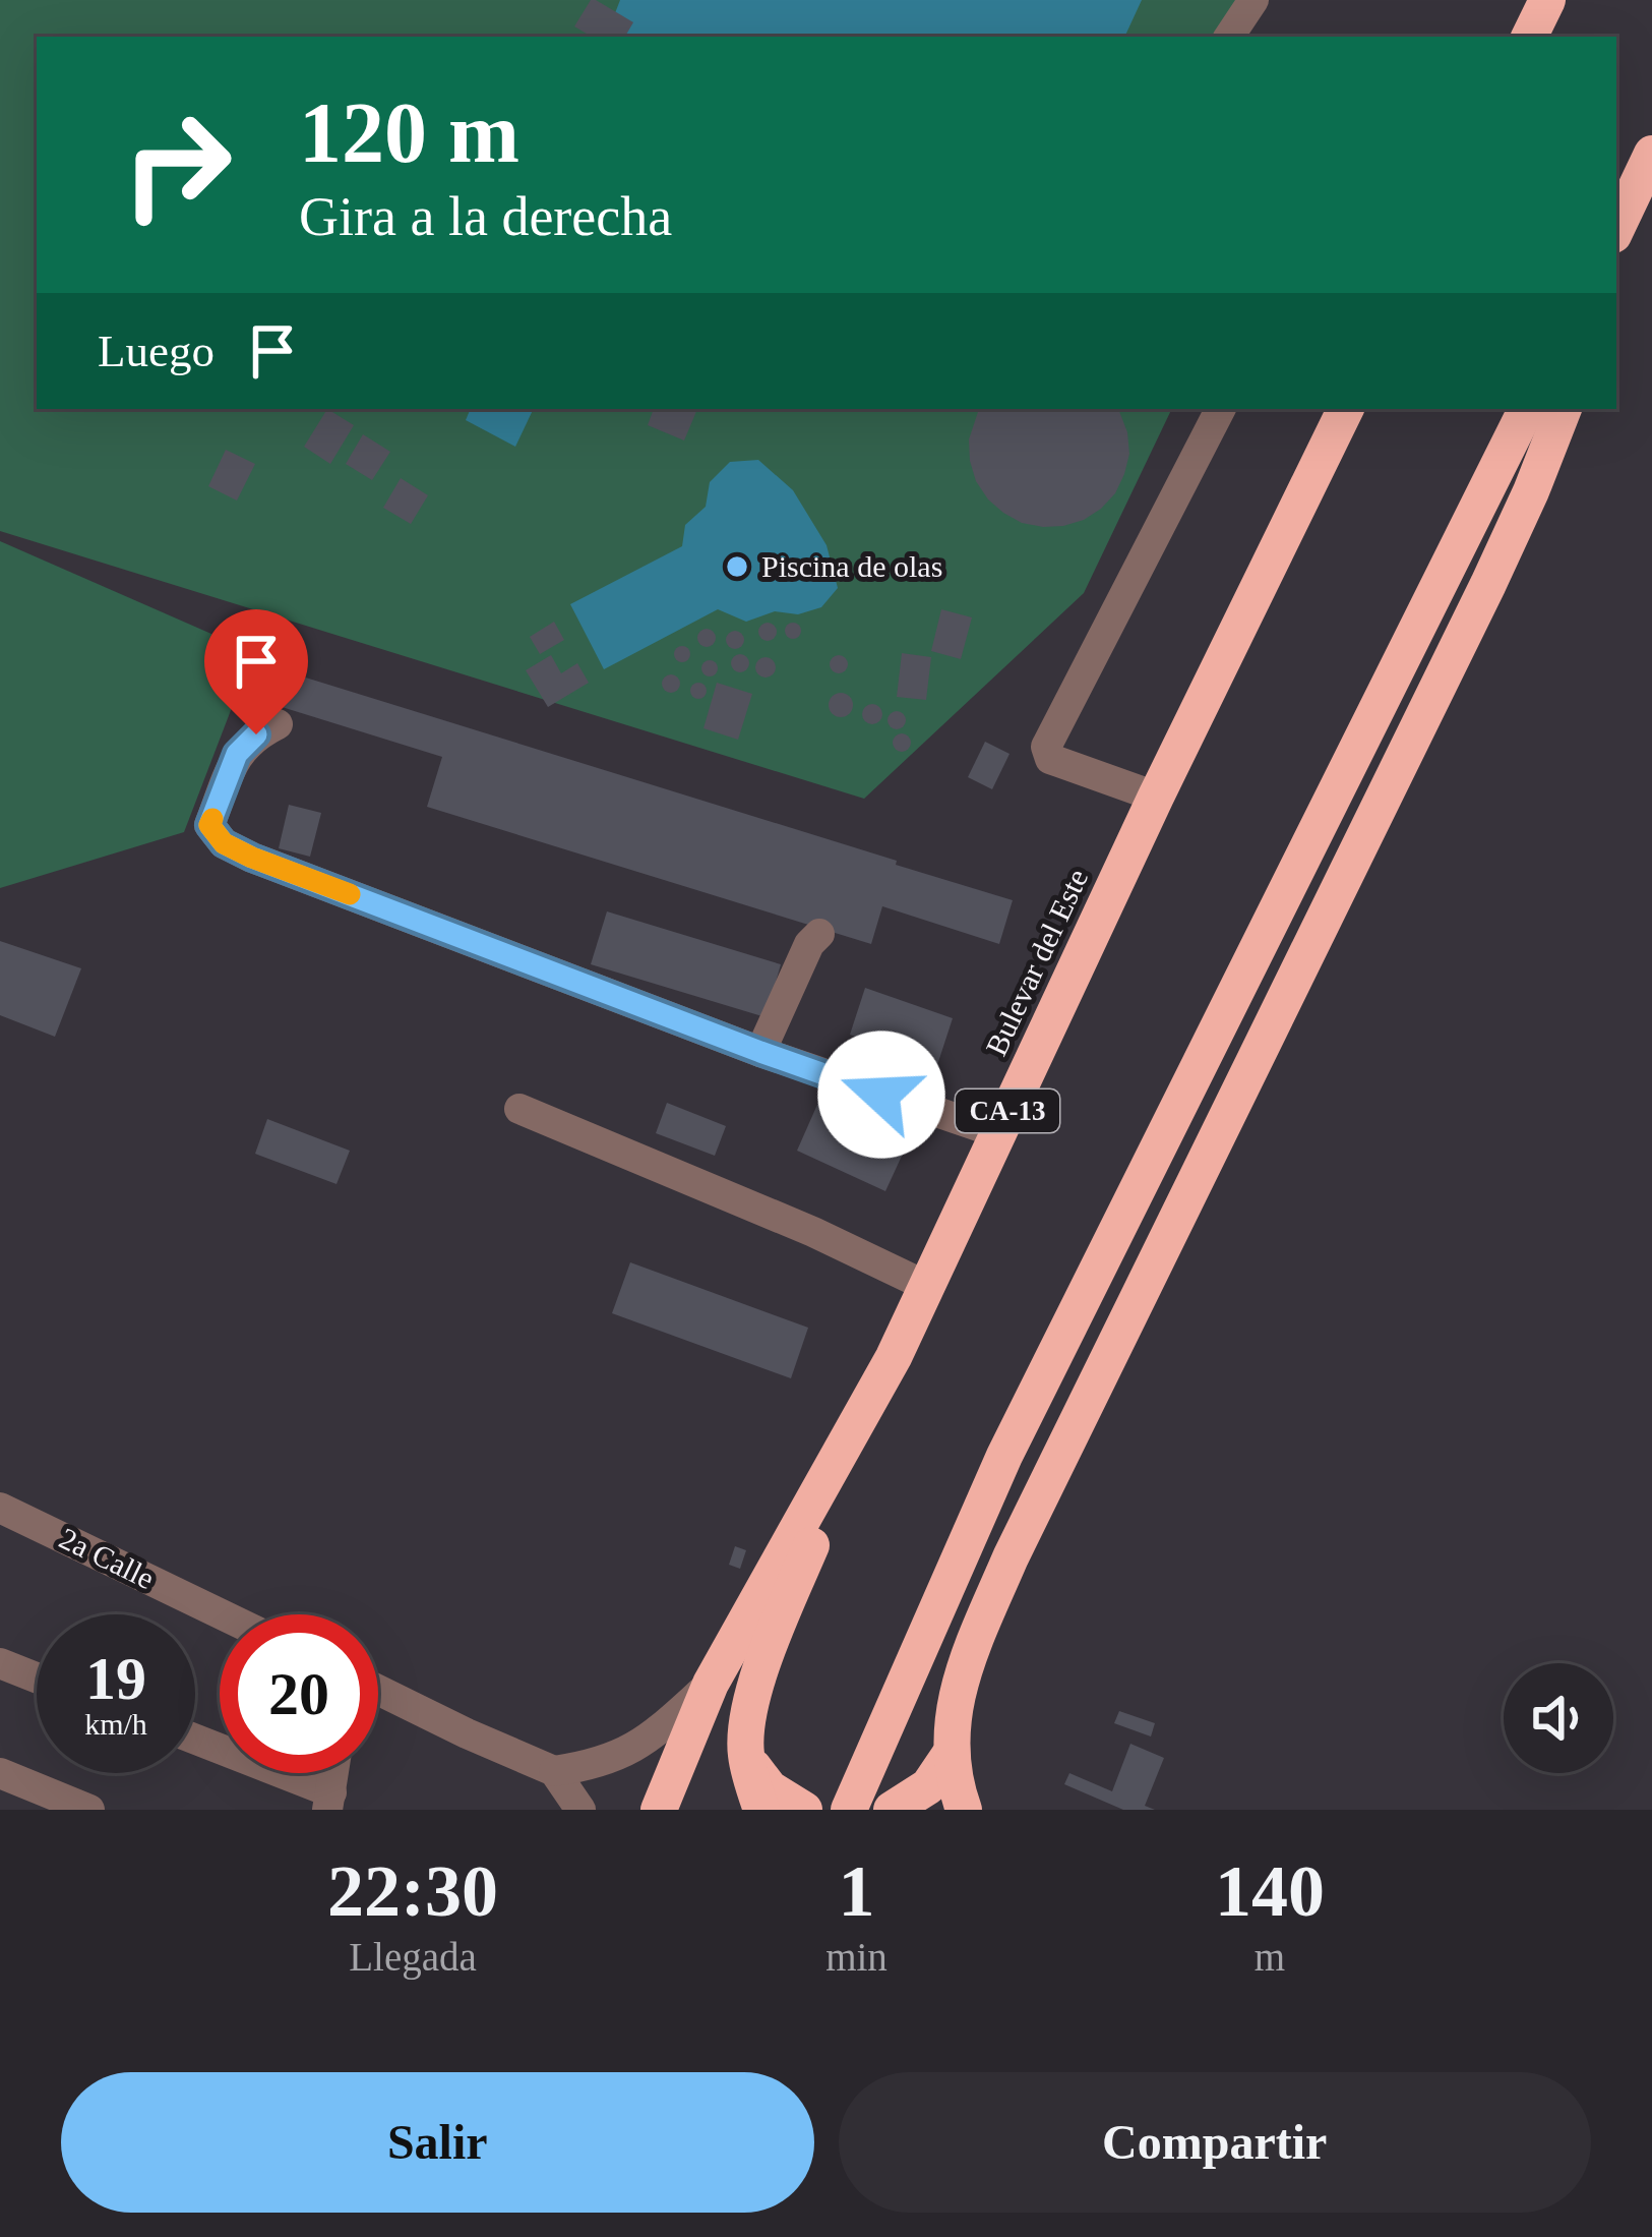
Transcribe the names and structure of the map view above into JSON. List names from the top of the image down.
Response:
{
  "streets": {
    "highway": ["Bulevar del Este", "CA-13"],
    "street": ["2a Calle"]
  },
  "places": ["Piscina de olas"],
  "page": {
    "turn": ["120 m", "Gira a la derecha"],
    "then": "Luego",
    "speed": "19 km/h",
    "limit": "20",
    "eta": [
      "22:30",
      "Llegada",
      "1",
      "min",
      "140",
      "m"
    ],
    "buttons": ["Salir", "Compartir"]
  }
}
